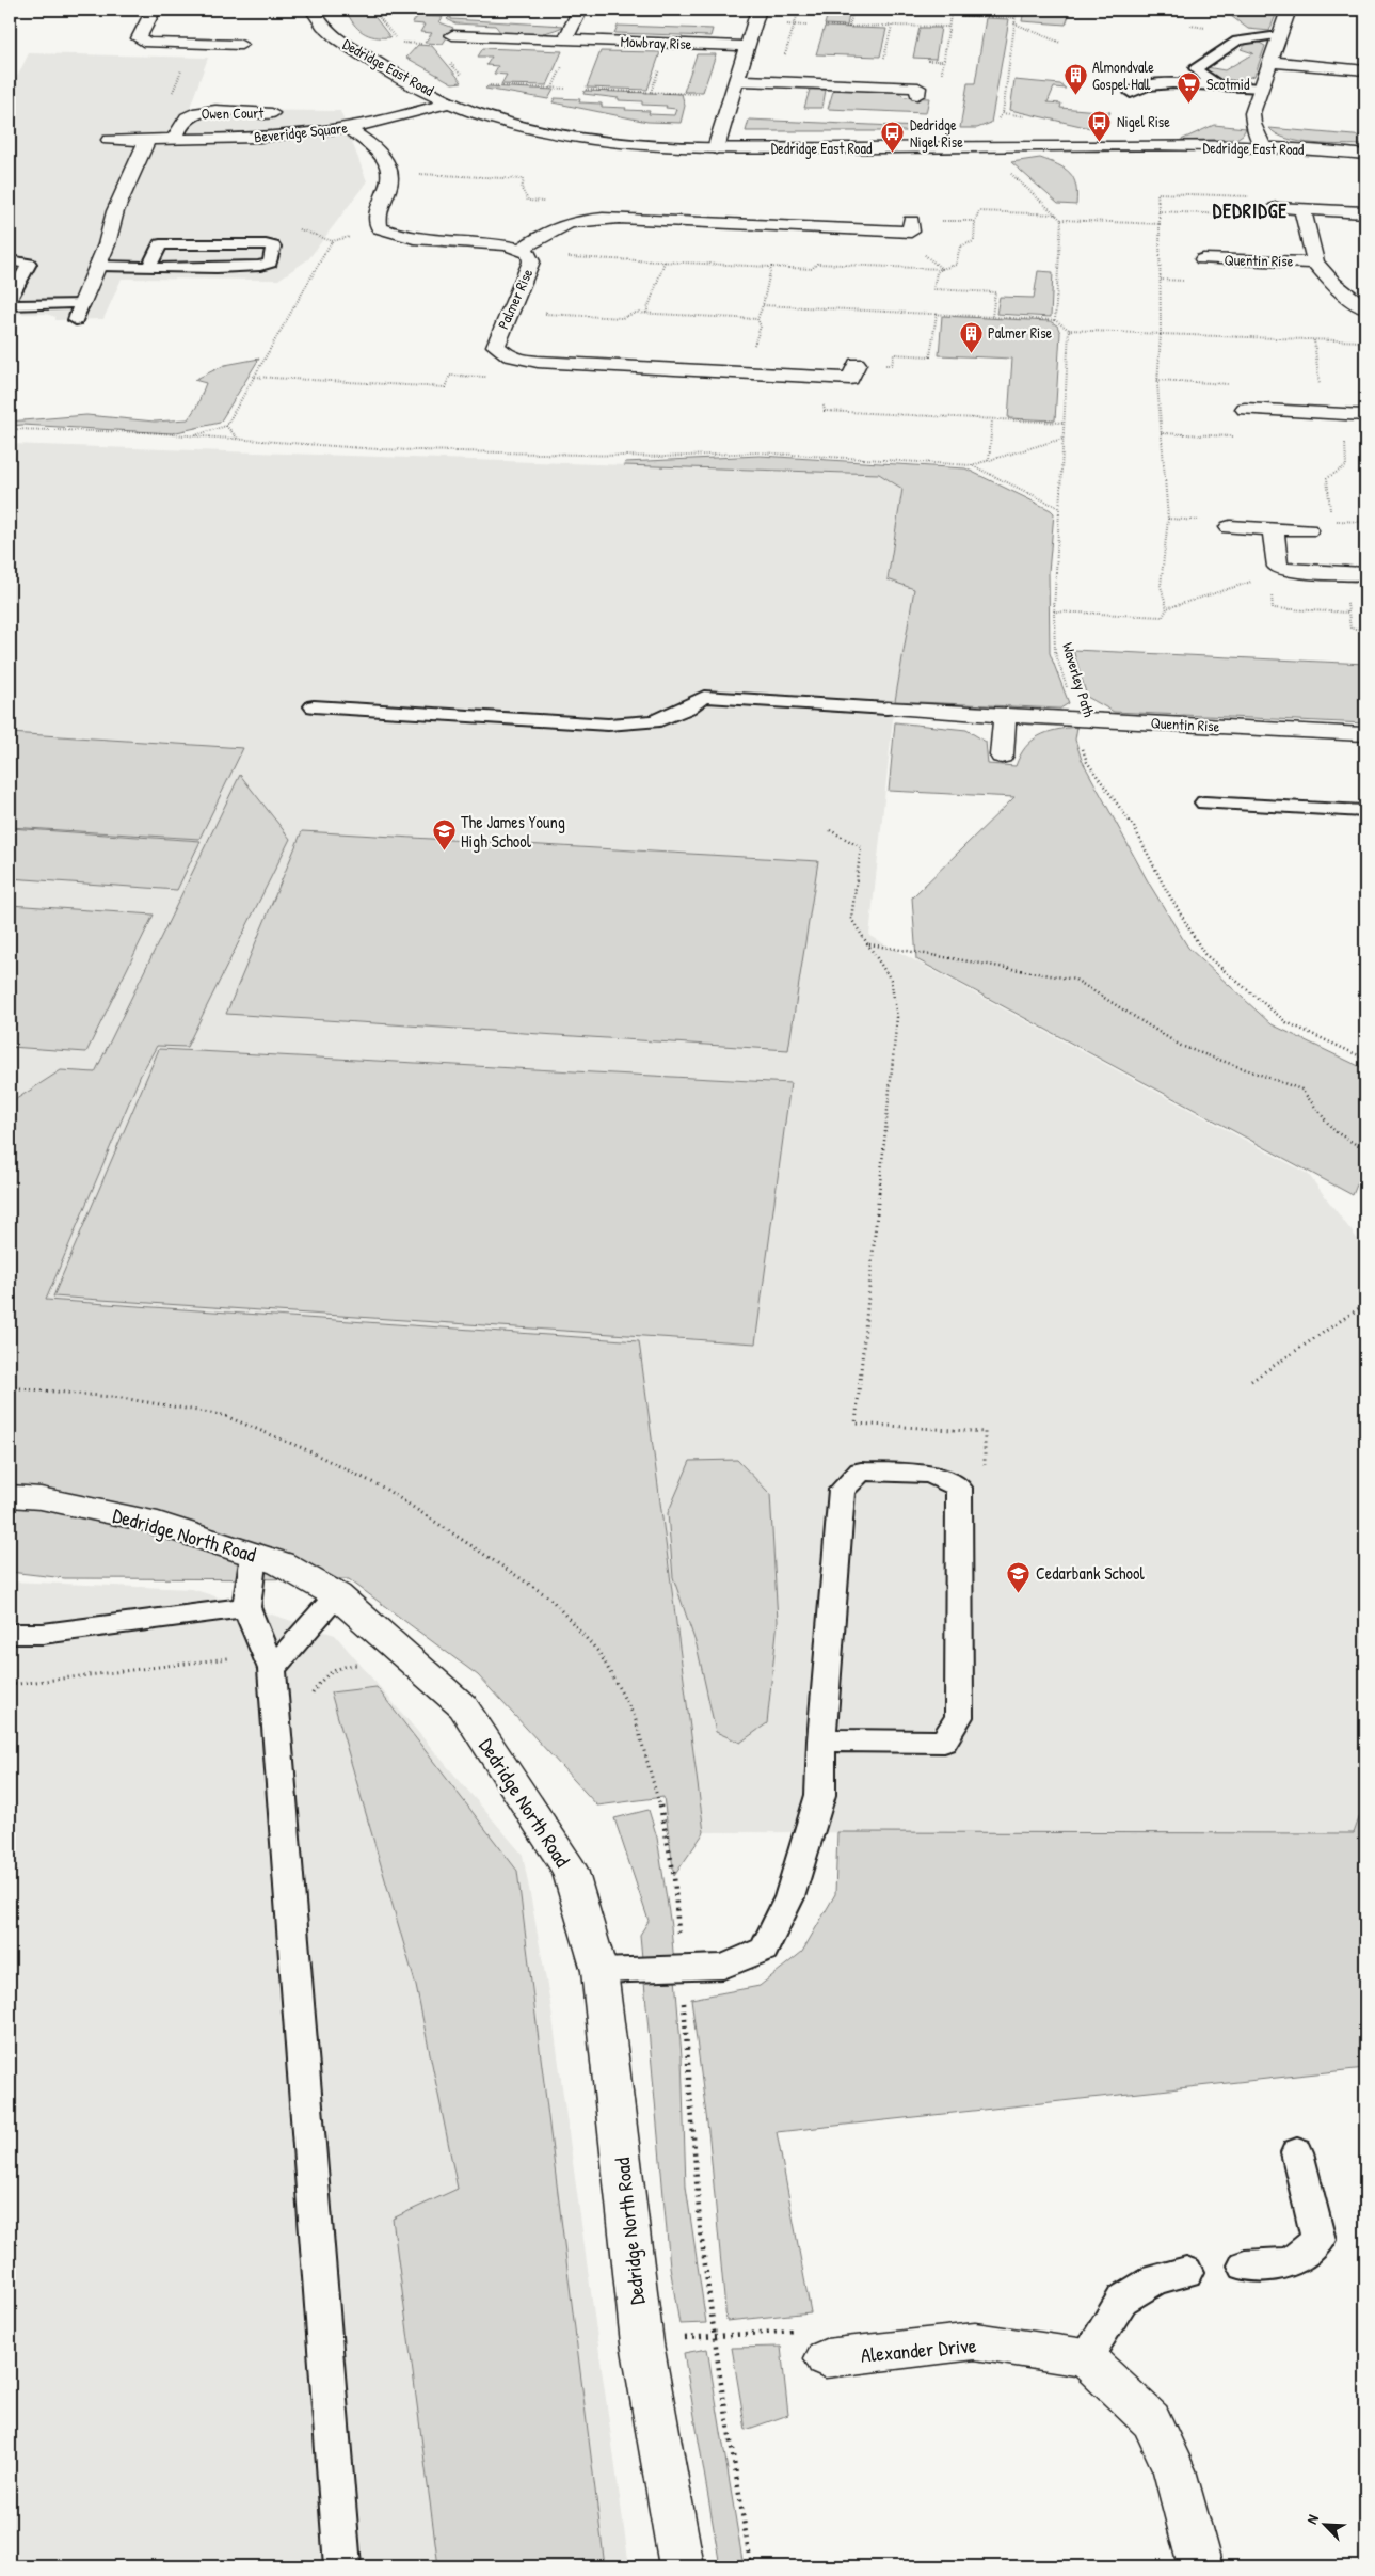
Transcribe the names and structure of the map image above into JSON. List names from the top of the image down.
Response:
{
  "streets": {
    "street": [
      "Mowbray Rise",
      "Dedridge East Road",
      "Owen Court",
      "Beveridge Square",
      "Quentin Rise",
      "Palmer Rise",
      "Dedridge North Road",
      "Alexander Drive"
    ],
    "path": ["Waverley Path"]
  },
  "crossings": [
    ["Dedridge East Road", "Beveridge Square"],
    ["Owen Court", "Beveridge Square"],
    ["Quentin Rise", "Waverley Path"]
  ],
  "districts": ["DEDRIDGE"],
  "places": {
    "building": ["Almondvale Gospel Hall", "Palmer Rise"],
    "supermarket": ["Scotmid"],
    "bus stop": ["Nigel Rise", "Dedridge Nigel Rise"],
    "school or university": ["The James Young High School", "Cedarbank School"]
  },
  "north": "top left"
}
